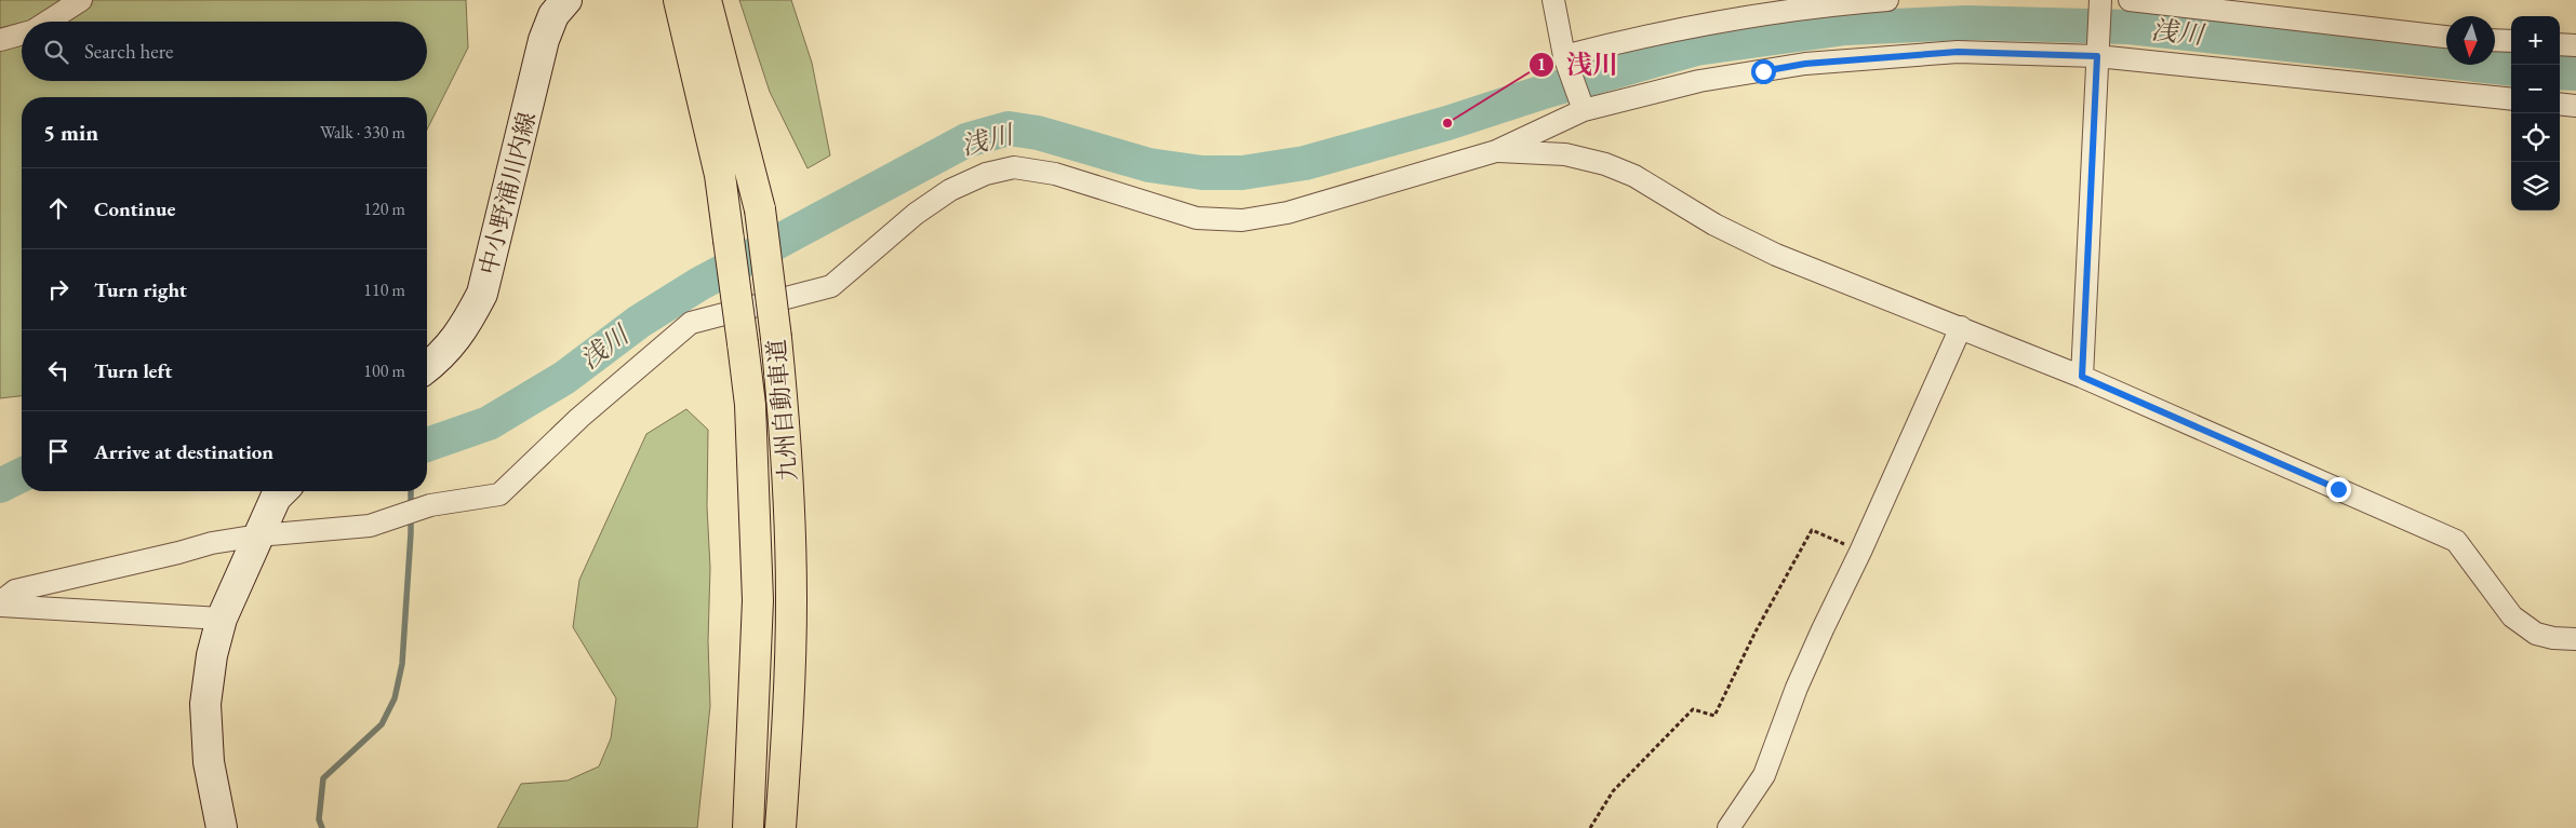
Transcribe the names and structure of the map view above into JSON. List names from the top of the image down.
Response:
{
  "streets": {
    "highway": ["九州自動車道"],
    "main road": ["中小野浦川内線"]
  },
  "water": ["浅川"],
  "places": ["浅川"],
  "north": "bottom",
  "page": {
    "map_buttons": ["+", "−"],
    "search": "Search here",
    "heading": ["5 min", "Walk · 330 m"],
    "list": [
      ["Continue", "120 m"],
      ["Turn right", "110 m"],
      ["Turn left", "100 m"],
      "Arrive at destination"
    ]
  }
}
